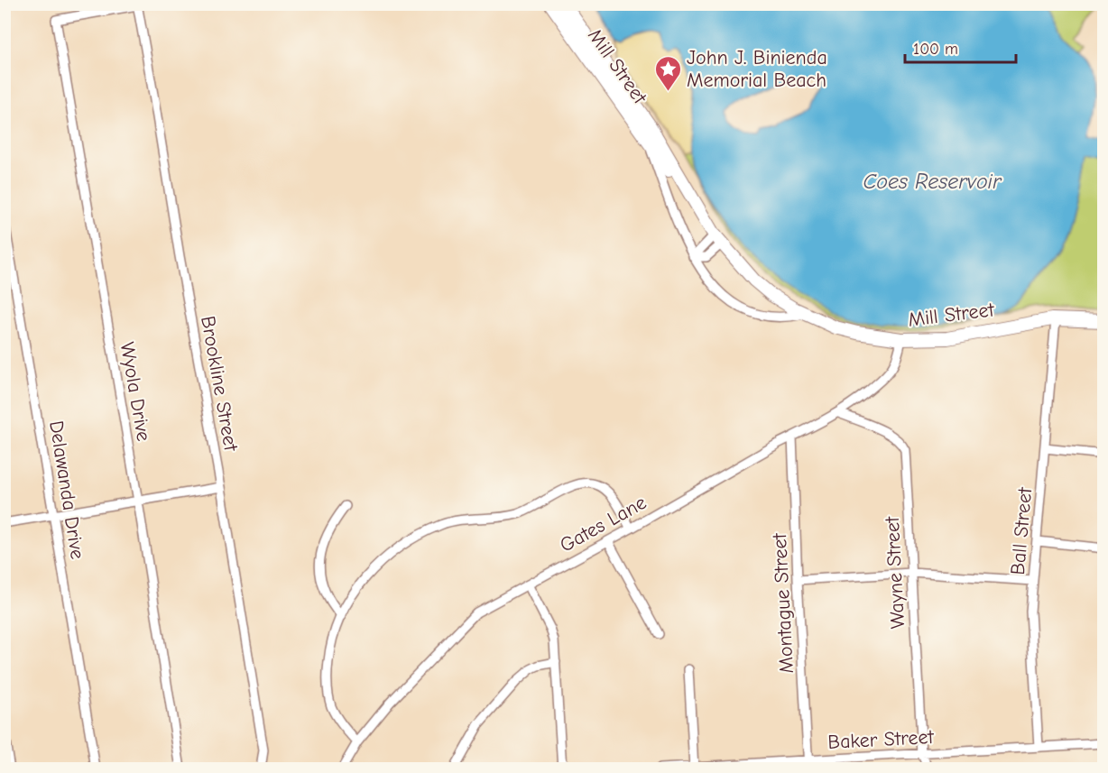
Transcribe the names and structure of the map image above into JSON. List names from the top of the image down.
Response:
{
  "streets": {
    "main road": ["Mill Street"],
    "street": [
      "Brookline Street",
      "Wyola Drive",
      "Delawanda Drive",
      "Gates Lane",
      "Ball Street",
      "Wayne Street",
      "Montague Street",
      "Baker Street"
    ]
  },
  "crossings": [
    ["Mill Street", "Gates Lane"],
    ["Mill Street", "Ball Street"],
    ["Brookline Street", "Wyola Drive"],
    ["Gates Lane", "Wayne Street"],
    ["Gates Lane", "Montague Street"],
    ["Ball Street", "Baker Street"],
    ["Wayne Street", "Baker Street"],
    ["Montague Street", "Baker Street"]
  ],
  "water": ["Coes Reservoir"],
  "places": {
    "place": ["John J. Binienda Memorial Beach"]
  },
  "scale_bar": "100 m"
}
